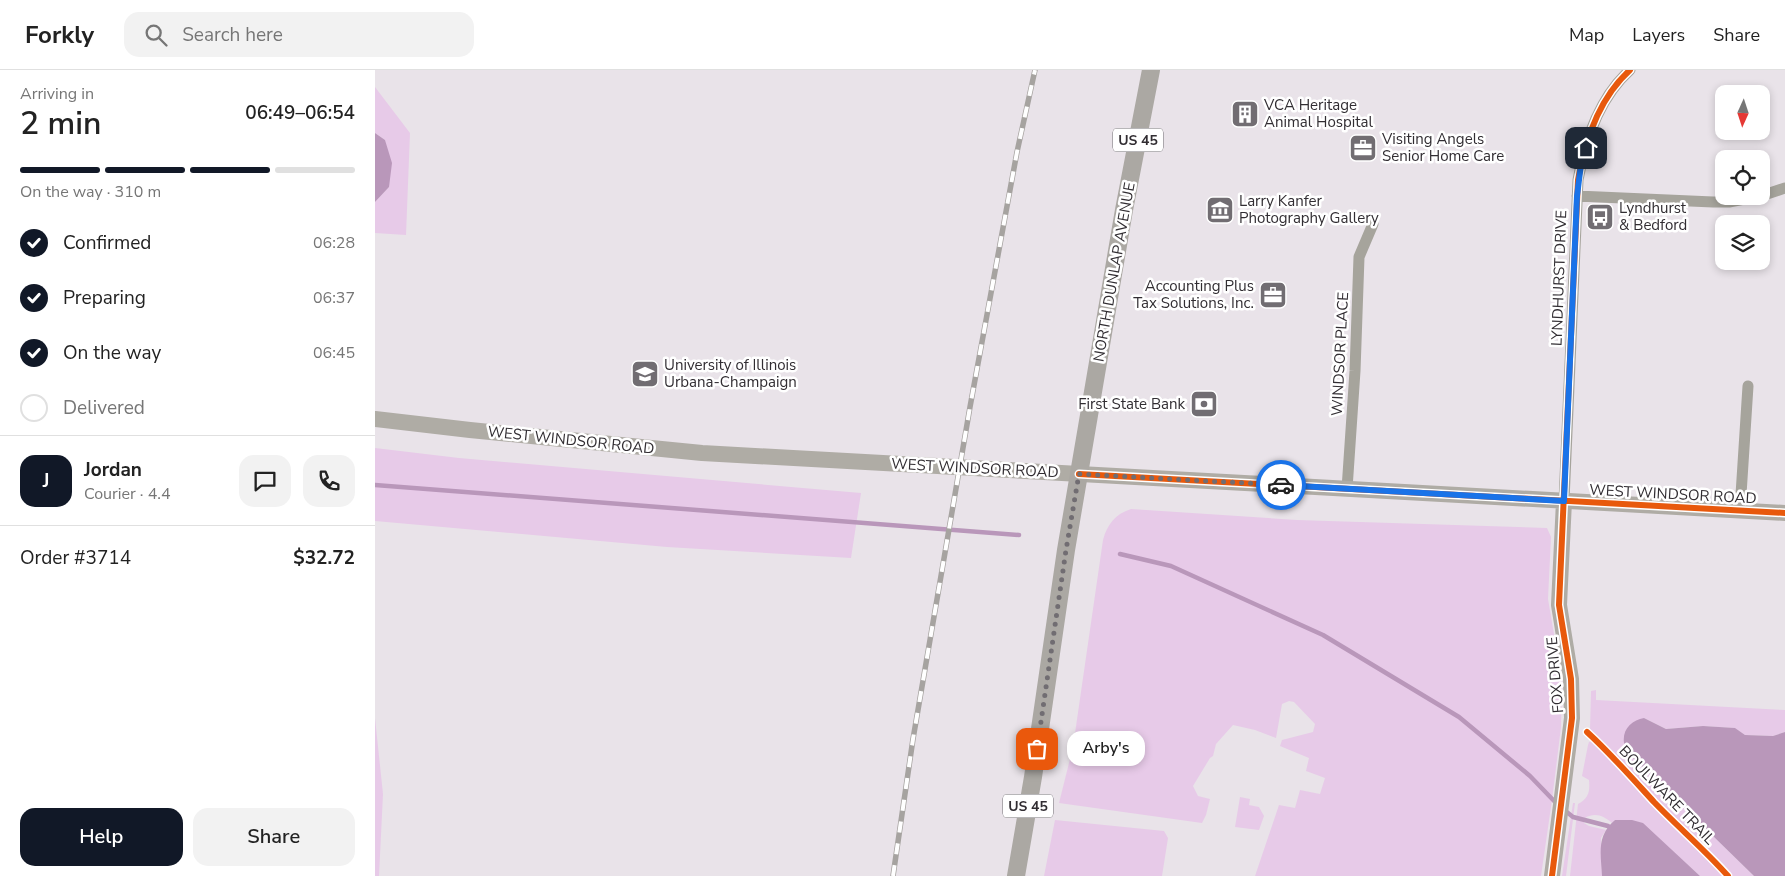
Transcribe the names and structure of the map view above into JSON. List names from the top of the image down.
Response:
{
  "streets": {
    "main road": [
      "US 45",
      "NORTH DUNLAP AVENUE",
      "WEST WINDSOR ROAD",
      "FOX DRIVE"
    ],
    "street": ["LYNDHURST DRIVE", "WINDSOR PLACE"],
    "cycle path": ["BOULWARE TRAIL"]
  },
  "crossings": [
    ["US 45", "NORTH DUNLAP AVENUE"],
    ["US 45", "WEST WINDSOR ROAD"],
    ["NORTH DUNLAP AVENUE", "WEST WINDSOR ROAD"],
    ["LYNDHURST DRIVE", "WEST WINDSOR ROAD"],
    ["LYNDHURST DRIVE", "FOX DRIVE"],
    ["WINDSOR PLACE", "WEST WINDSOR ROAD"],
    ["WEST WINDSOR ROAD", "FOX DRIVE"]
  ],
  "places": {
    "building": ["VCA Heritage Animal Hospital"],
    "office": ["Visiting Angels Senior Home Care", "Accounting Plus Tax Solutions, Inc."],
    "museum": ["Larry Kanfer Photography Gallery"],
    "bus stop": ["Lyndhurst & Bedford"],
    "school or university": ["University of Illinois Urbana-Champaign"],
    "bank": ["First State Bank"],
    "other": ["Arby's"]
  },
  "north": "bottom",
  "page": {
    "header": "Forkly",
    "search": "Search here",
    "nav": ["Map", "Layers", "Share"],
    "heading": ["2 min", "Arriving in", "06:49–06:54"],
    "panel": [
      "Jordan",
      "Courier · 4.4",
      "Order #3714",
      "$32.72"
    ],
    "bar": "On the way · 310 m",
    "list": [
      ["Confirmed", "06:28"],
      ["Preparing", "06:37"],
      ["On the way", "06:45"],
      "Delivered"
    ],
    "round": "J",
    "bubble": "Arby's",
    "buttons": ["Help", "Share"]
  }
}
